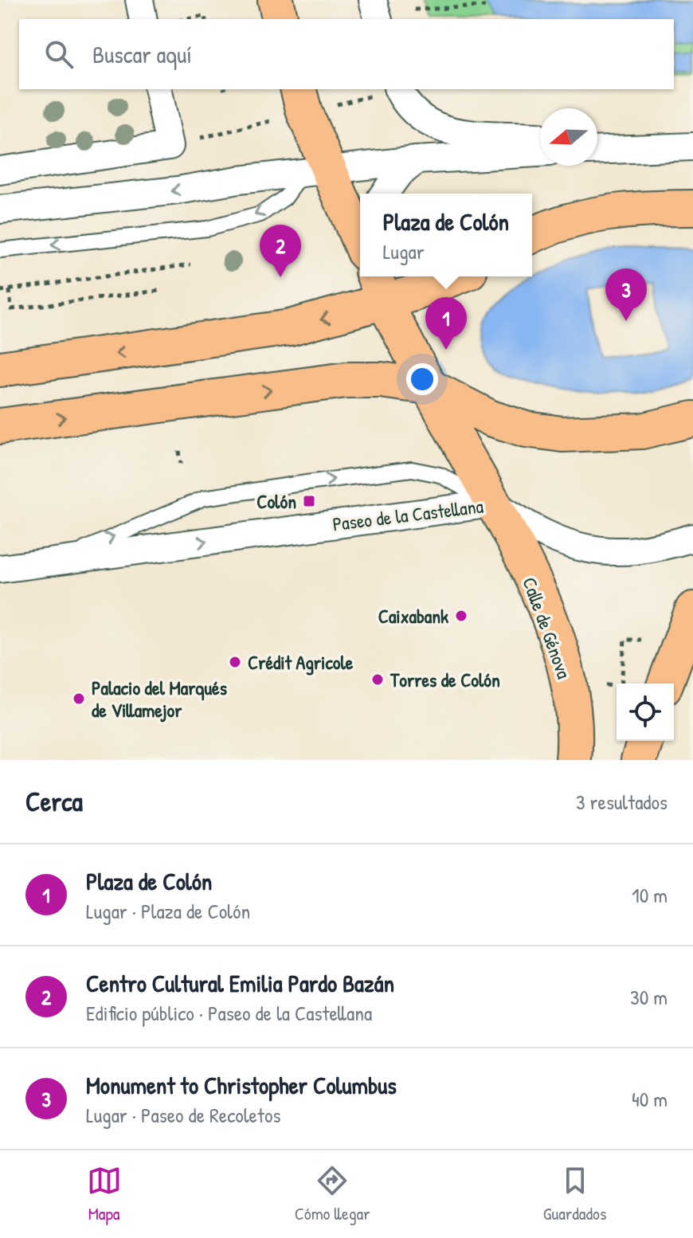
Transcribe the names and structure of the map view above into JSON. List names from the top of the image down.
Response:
{
  "streets": {
    "main road": ["Calle de Génova"],
    "street": ["Paseo de la Castellana"]
  },
  "crossings": [
    ["Paseo de la Castellana", "Calle de Génova"]
  ],
  "one_way": ["Paseo de la Castellana"],
  "places": {
    "transit": ["Colón"],
    "other": [
      "Caixabank",
      "Crédit Agricole",
      "Torres de Colón",
      "Palacio del Marqués de Villamejor"
    ]
  },
  "north": "left",
  "page": {
    "search": "Buscar aquí",
    "popup": ["Plaza de Colón", "Lugar"],
    "pins": ["2", "3", "1"],
    "heading": ["Cerca", "3 resultados"],
    "list": [
      {
        "mark": "1",
        "name": "Plaza de Colón",
        "note": "Lugar · Plaza de Colón",
        "value": "10 m"
      },
      {
        "mark": "2",
        "name": "Centro Cultural Emilia Pardo Bazán",
        "note": "Edificio público · Paseo de la Castellana",
        "value": "30 m"
      },
      {
        "mark": "3",
        "name": "Monument to Christopher Columbus",
        "note": "Lugar · Paseo de Recoletos",
        "value": "40 m"
      }
    ],
    "nav": ["Mapa", "Cómo llegar", "Guardados"]
  }
}
